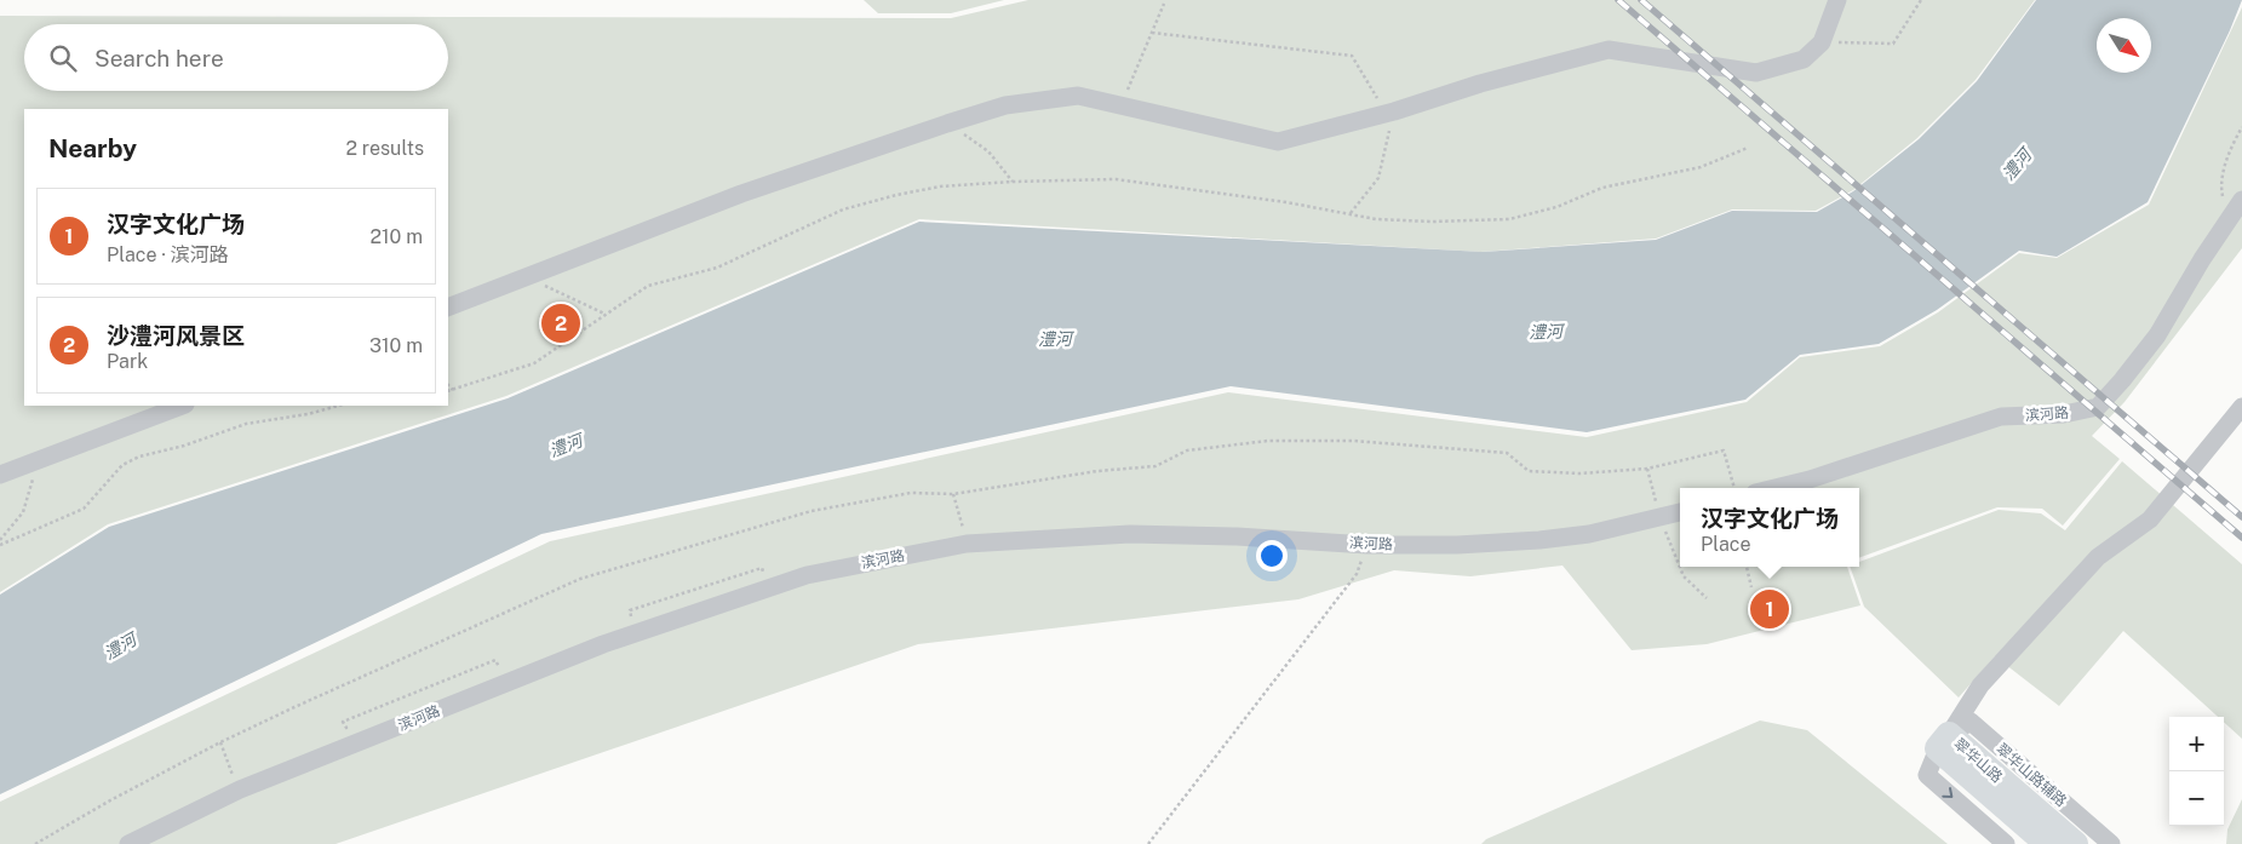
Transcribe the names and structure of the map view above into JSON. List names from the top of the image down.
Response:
{
  "streets": {
    "main road": ["翠华山路"],
    "street": ["滨河路", "翠华山路辅路"]
  },
  "crossings": [
    ["翠华山路", "翠华山路辅路"]
  ],
  "water": ["澧河"],
  "north": "bottom right",
  "page": {
    "search": "Search here",
    "heading": ["Nearby", "2 results"],
    "list": [
      {
        "mark": "1",
        "name": "汉字文化广场",
        "note": "Place · 滨河路",
        "value": "210 m"
      },
      {
        "mark": "2",
        "name": "沙澧河风景区",
        "note": "Park",
        "value": "310 m"
      }
    ],
    "pins": ["2", "1"],
    "popup": ["汉字文化广场", "Place"],
    "map_buttons": ["+", "−"]
  }
}
